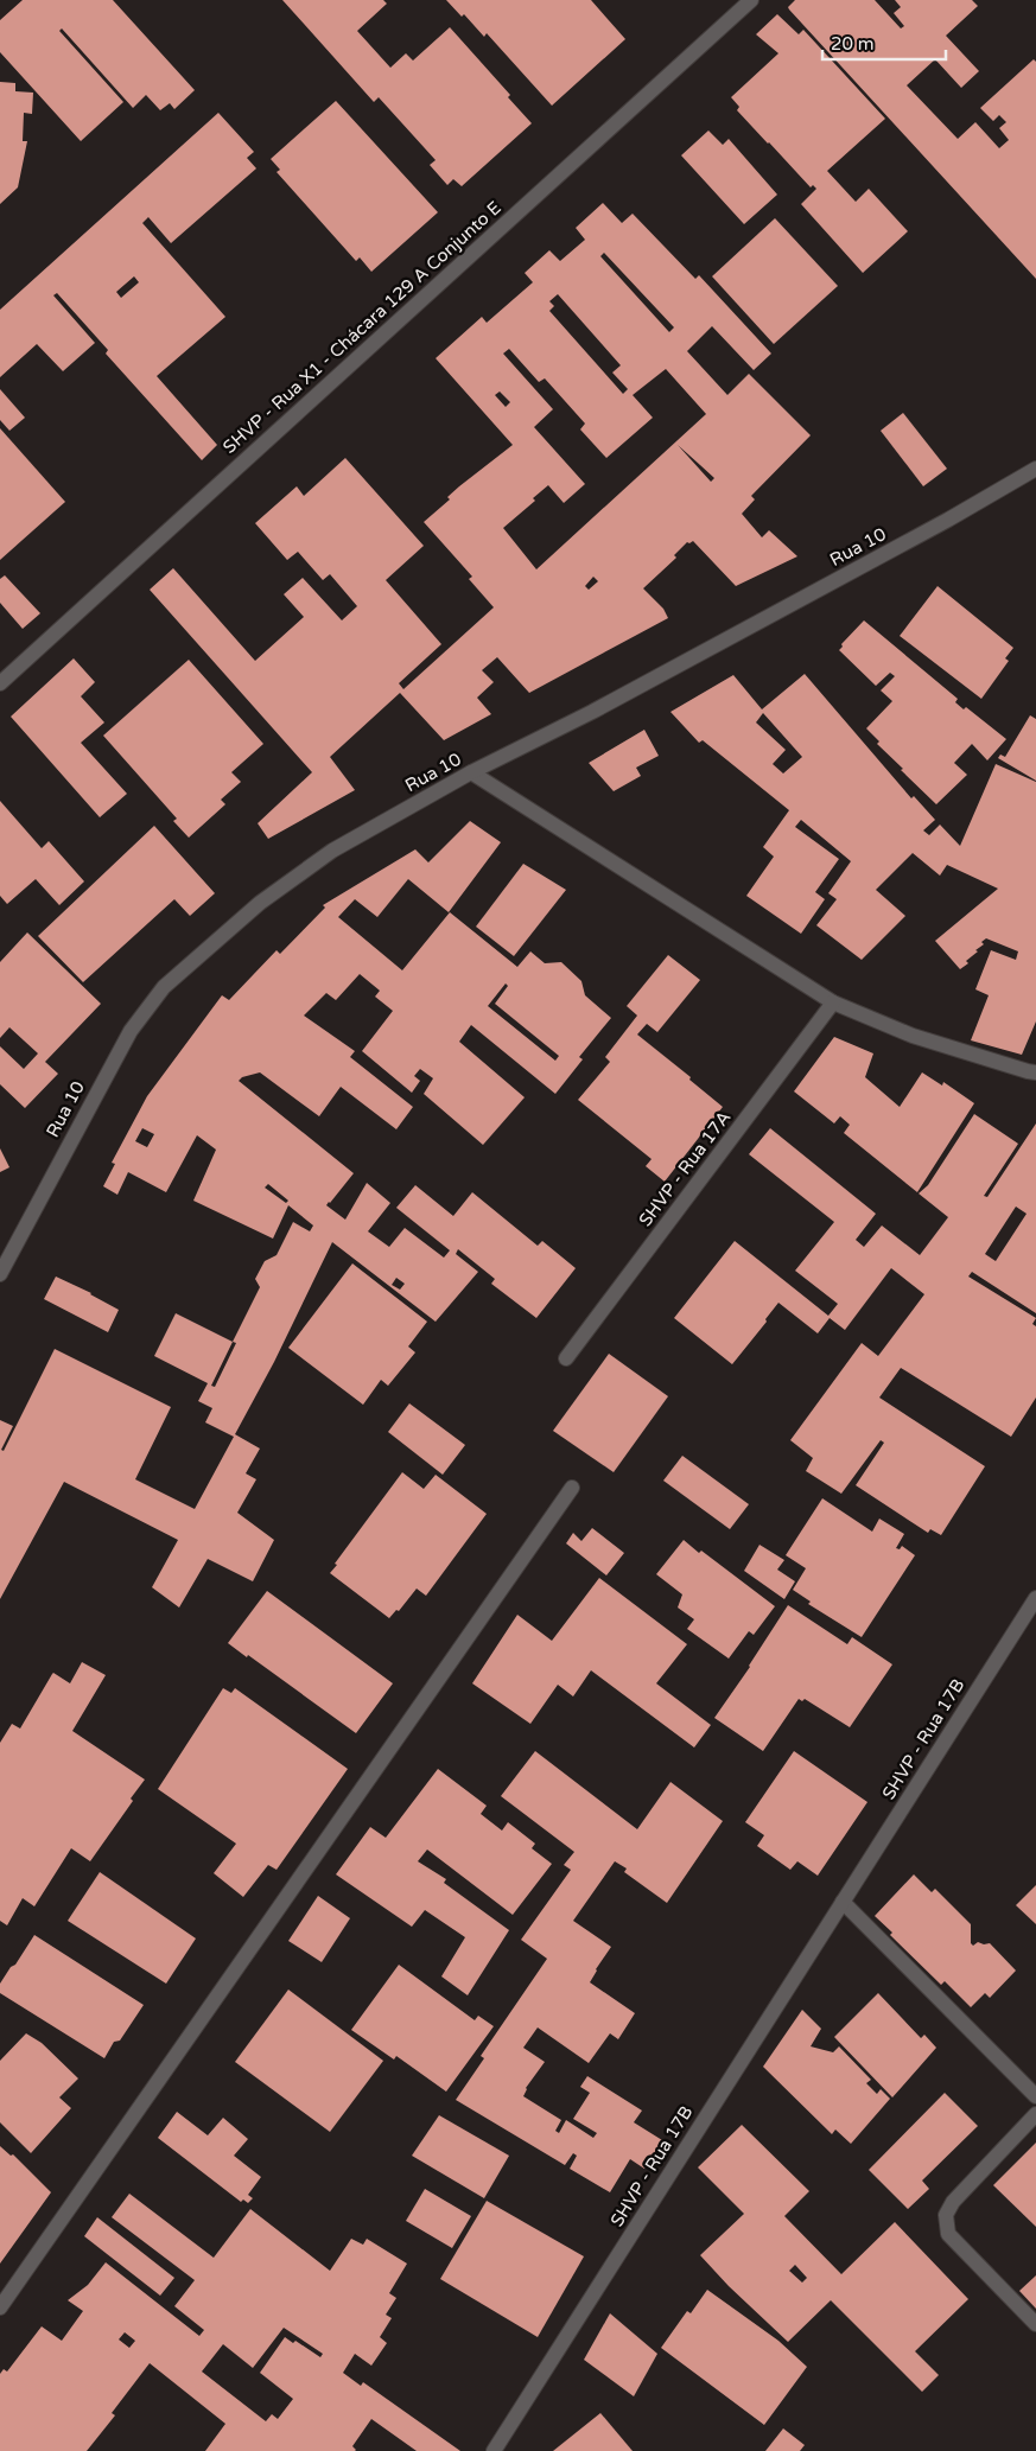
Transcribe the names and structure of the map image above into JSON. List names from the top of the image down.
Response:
{
  "streets": {
    "street": [
      "SHVP - Rua X1 - Chácara 129 A Conjunto E",
      "Rua 10",
      "SHVP - Rua 17A",
      "SHVP - Rua 17B"
    ]
  },
  "scale_bar": "20 m"
}
